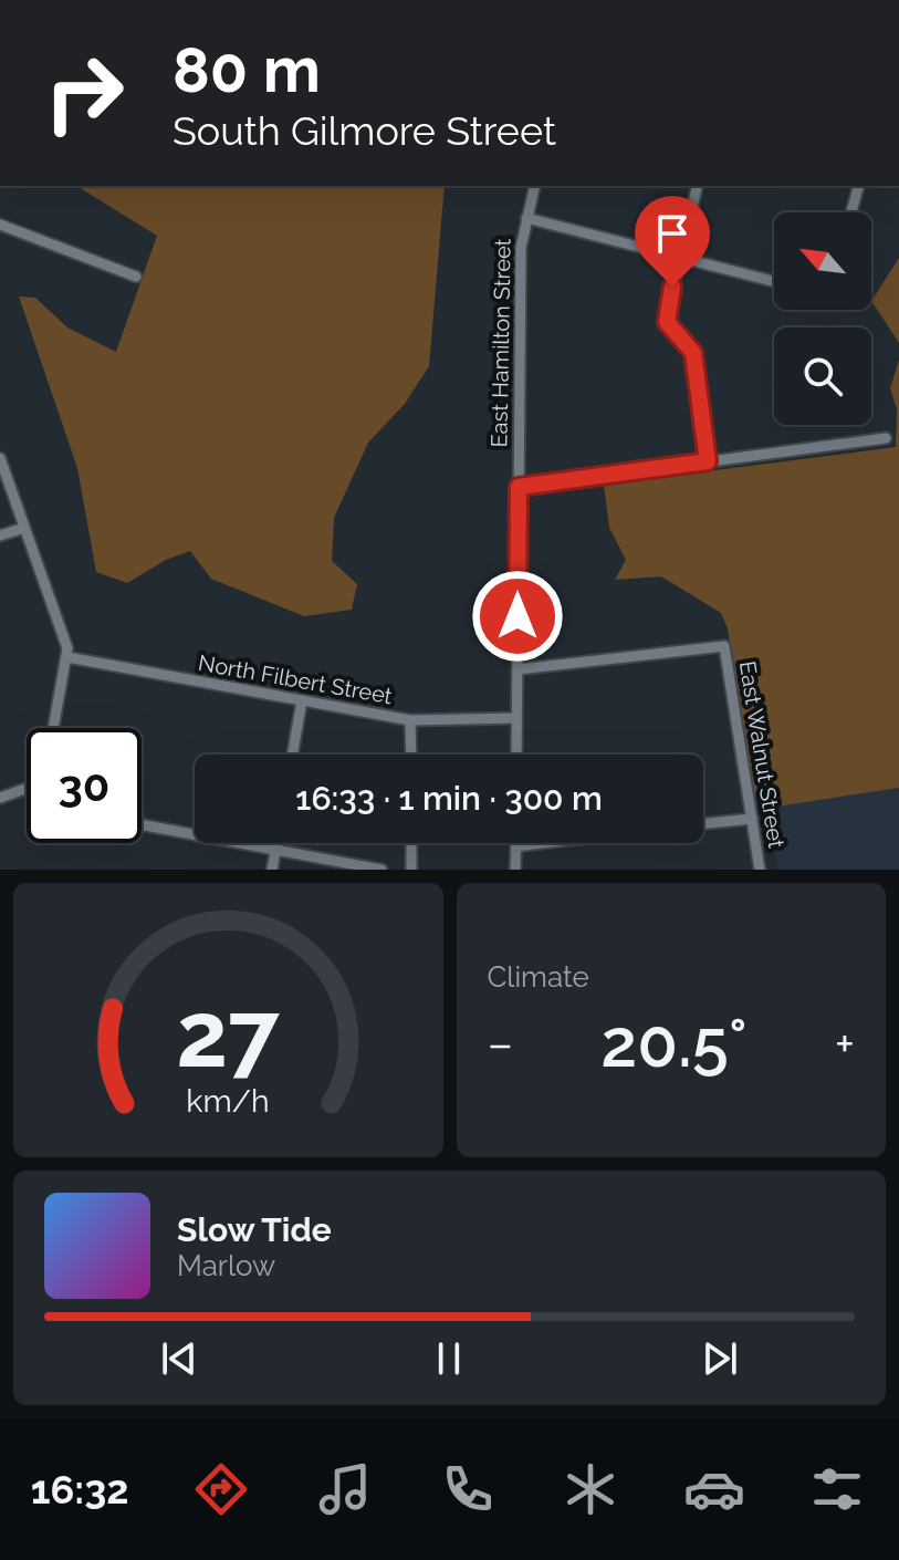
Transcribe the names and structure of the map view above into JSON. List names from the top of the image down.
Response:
{
  "streets": {
    "street": ["East Hamilton Street", "North Filbert Street", "East Walnut Street"]
  },
  "crossings": [
    ["East Hamilton Street", "North Filbert Street"],
    ["East Hamilton Street", "East Walnut Street"]
  ],
  "north": "top left",
  "page": {
    "turn": ["80 m", "South Gilmore Street"],
    "limit": "30",
    "trip": "16:33 · 1 min · 300 m",
    "tile": "Climate",
    "heat": ["−", "20.5°", "+"],
    "song": ["Slow Tide", "Marlow"],
    "tabs": "16:32",
    "gauge": ["27", "km/h"]
  }
}
